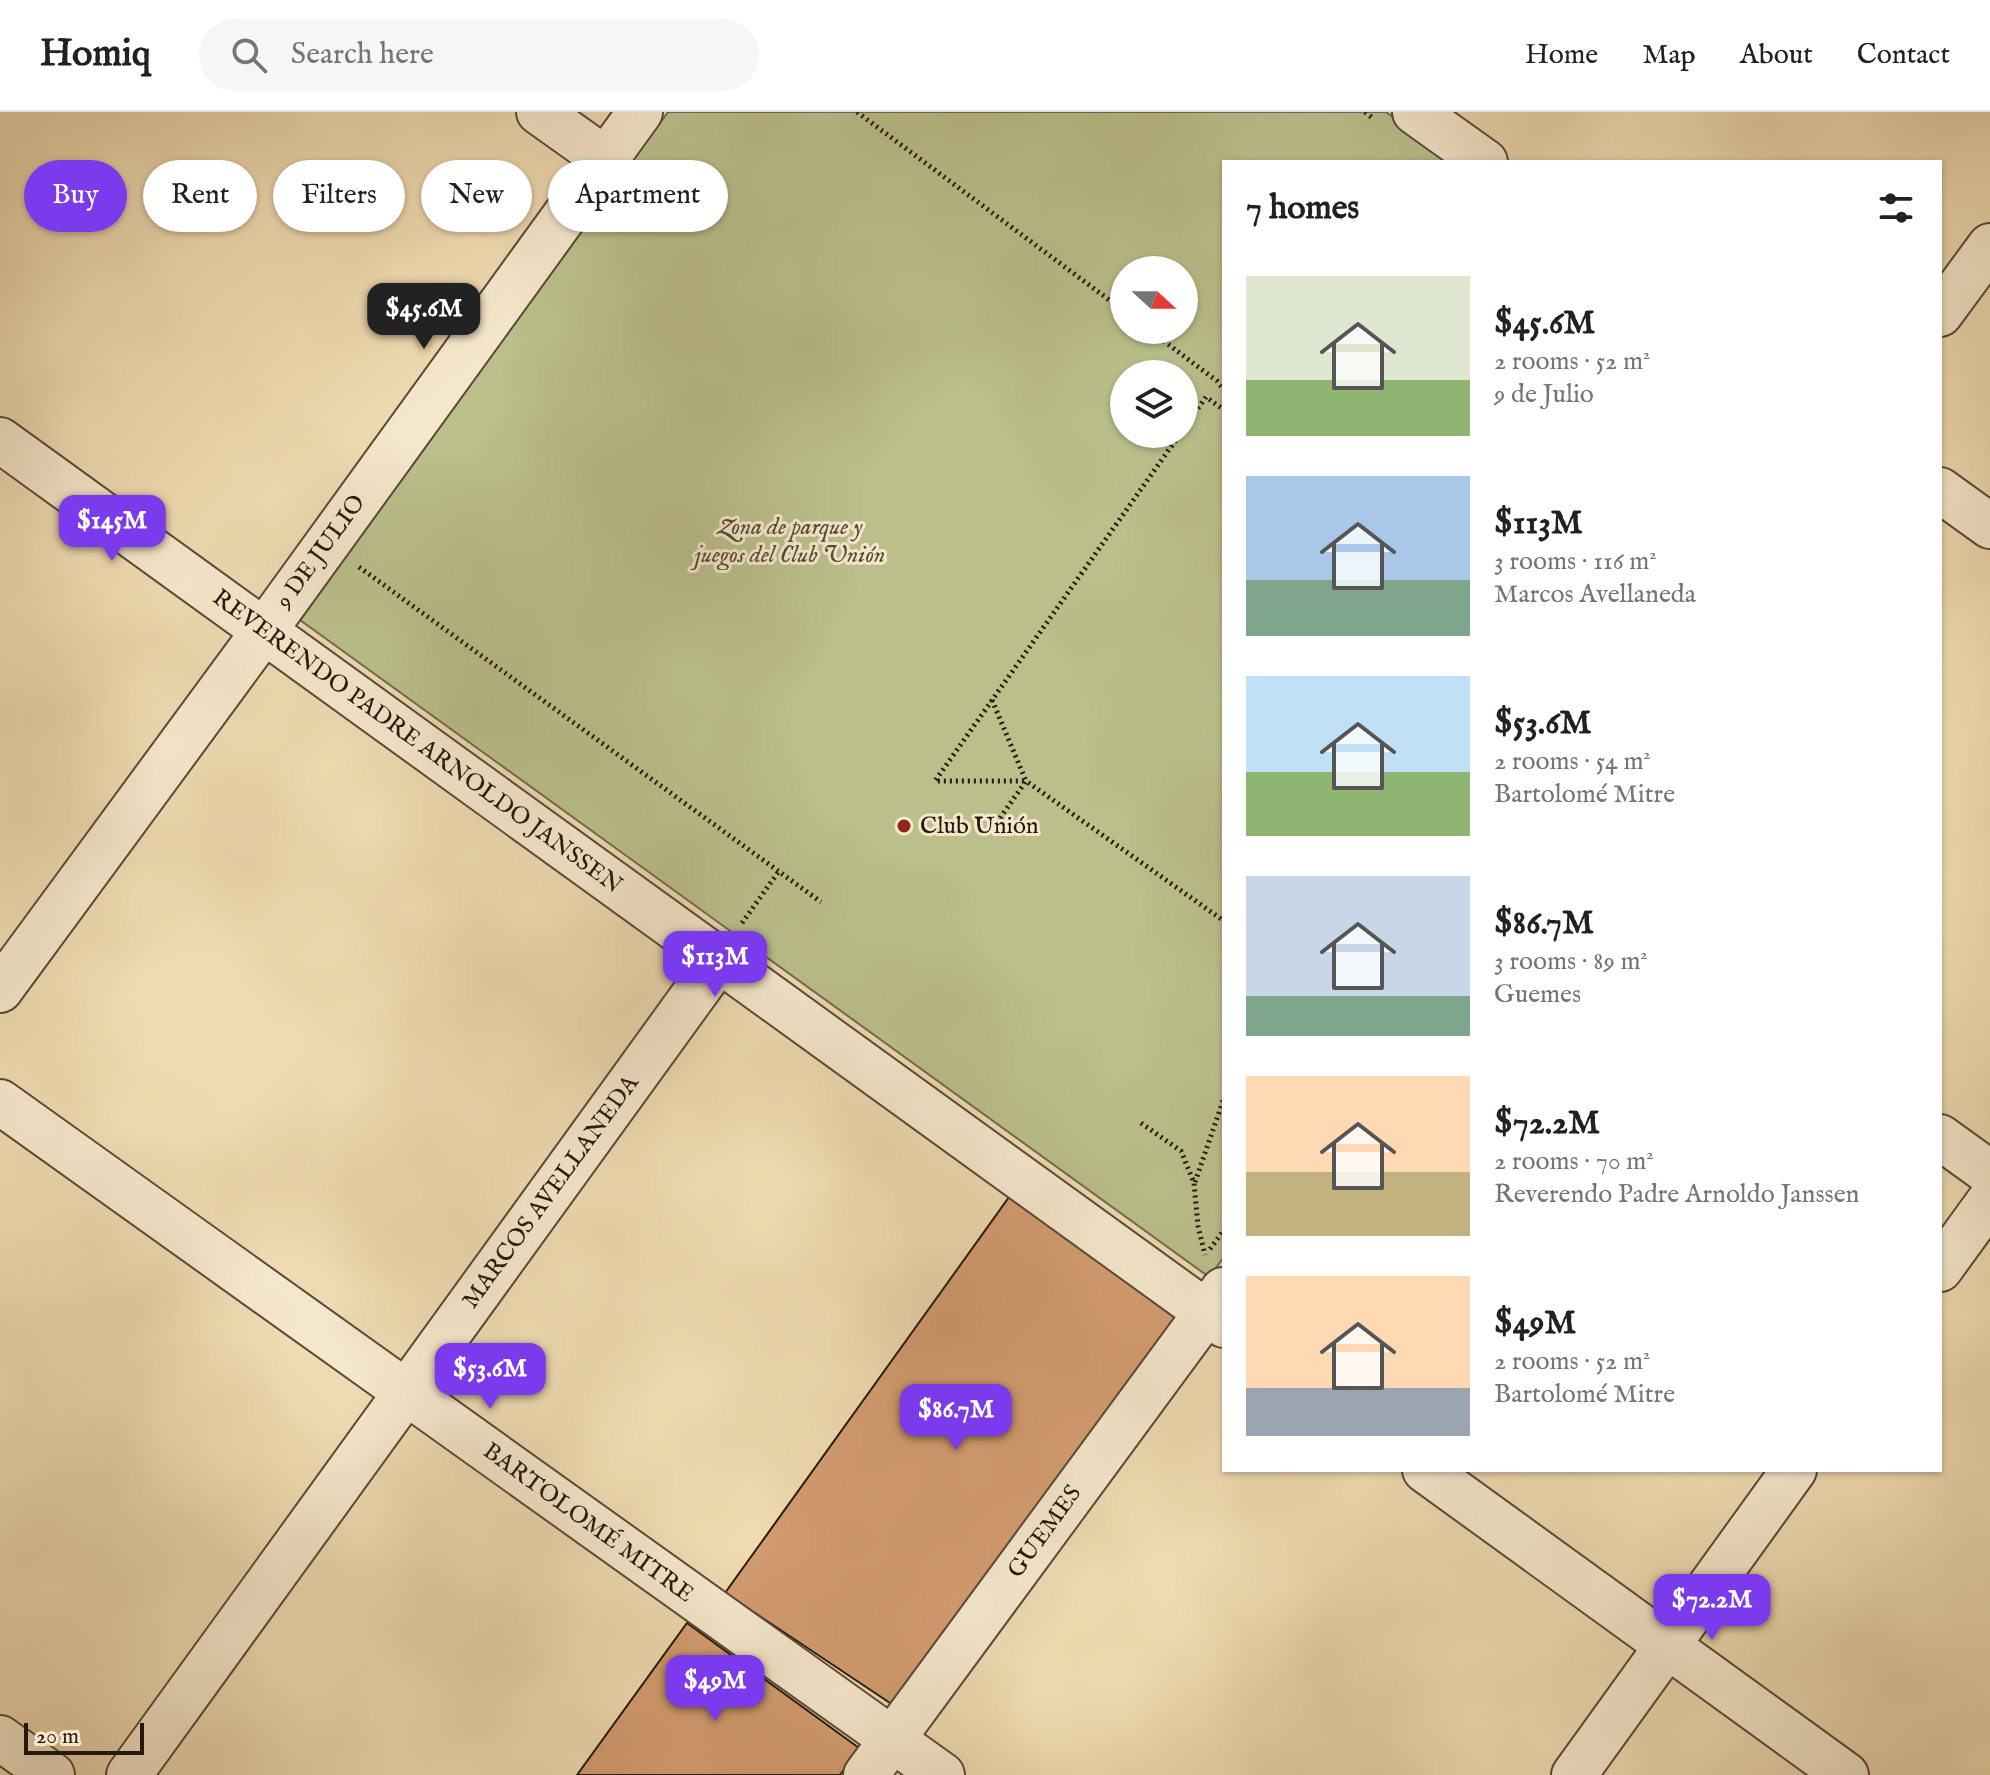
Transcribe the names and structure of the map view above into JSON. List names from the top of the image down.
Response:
{
  "streets": {
    "street": [
      "9 DE JULIO",
      "REVERENDO PADRE ARNOLDO JANSSEN",
      "MARCOS AVELLANEDA",
      "BARTOLOMÉ MITRE",
      "GUEMES"
    ]
  },
  "crossings": [
    ["9 DE JULIO", "REVERENDO PADRE ARNOLDO JANSSEN"],
    ["REVERENDO PADRE ARNOLDO JANSSEN", "MARCOS AVELLANEDA"],
    ["REVERENDO PADRE ARNOLDO JANSSEN", "GUEMES"],
    ["MARCOS AVELLANEDA", "BARTOLOMÉ MITRE"],
    ["BARTOLOMÉ MITRE", "GUEMES"]
  ],
  "parks": ["Zona de parque y juegos del Club Unión"],
  "places": ["Club Unión"],
  "scale_bar": "20 m",
  "north": "right",
  "page": {
    "header": "Homiq",
    "search": "Search here",
    "nav": [
      "Home",
      "Map",
      "About",
      "Contact"
    ],
    "chip": [
      "Buy",
      "Rent",
      "Filters",
      "New",
      "Apartment"
    ],
    "heading": "7 homes",
    "list": [
      {
        "name": "$45.6M",
        "note": "2 rooms · 52 m² · 9 de Julio"
      },
      {
        "name": "$113M",
        "note": "3 rooms · 116 m² · Marcos Avellaneda"
      },
      {
        "name": "$53.6M",
        "note": "2 rooms · 54 m² · Bartolomé Mitre"
      },
      {
        "name": "$86.7M",
        "note": "3 rooms · 89 m² · Guemes"
      },
      {
        "name": "$72.2M",
        "note": "2 rooms · 70 m² · Reverendo Padre Arnoldo Janssen"
      },
      {
        "name": "$49M",
        "note": "2 rooms · 52 m² · Bartolomé Mitre"
      }
    ],
    "price": [
      "$45.6M",
      "$145M",
      "$113M",
      "$53.6M",
      "$86.7M",
      "$72.2M",
      "$49M"
    ],
    "scale": "20 m"
  }
}
